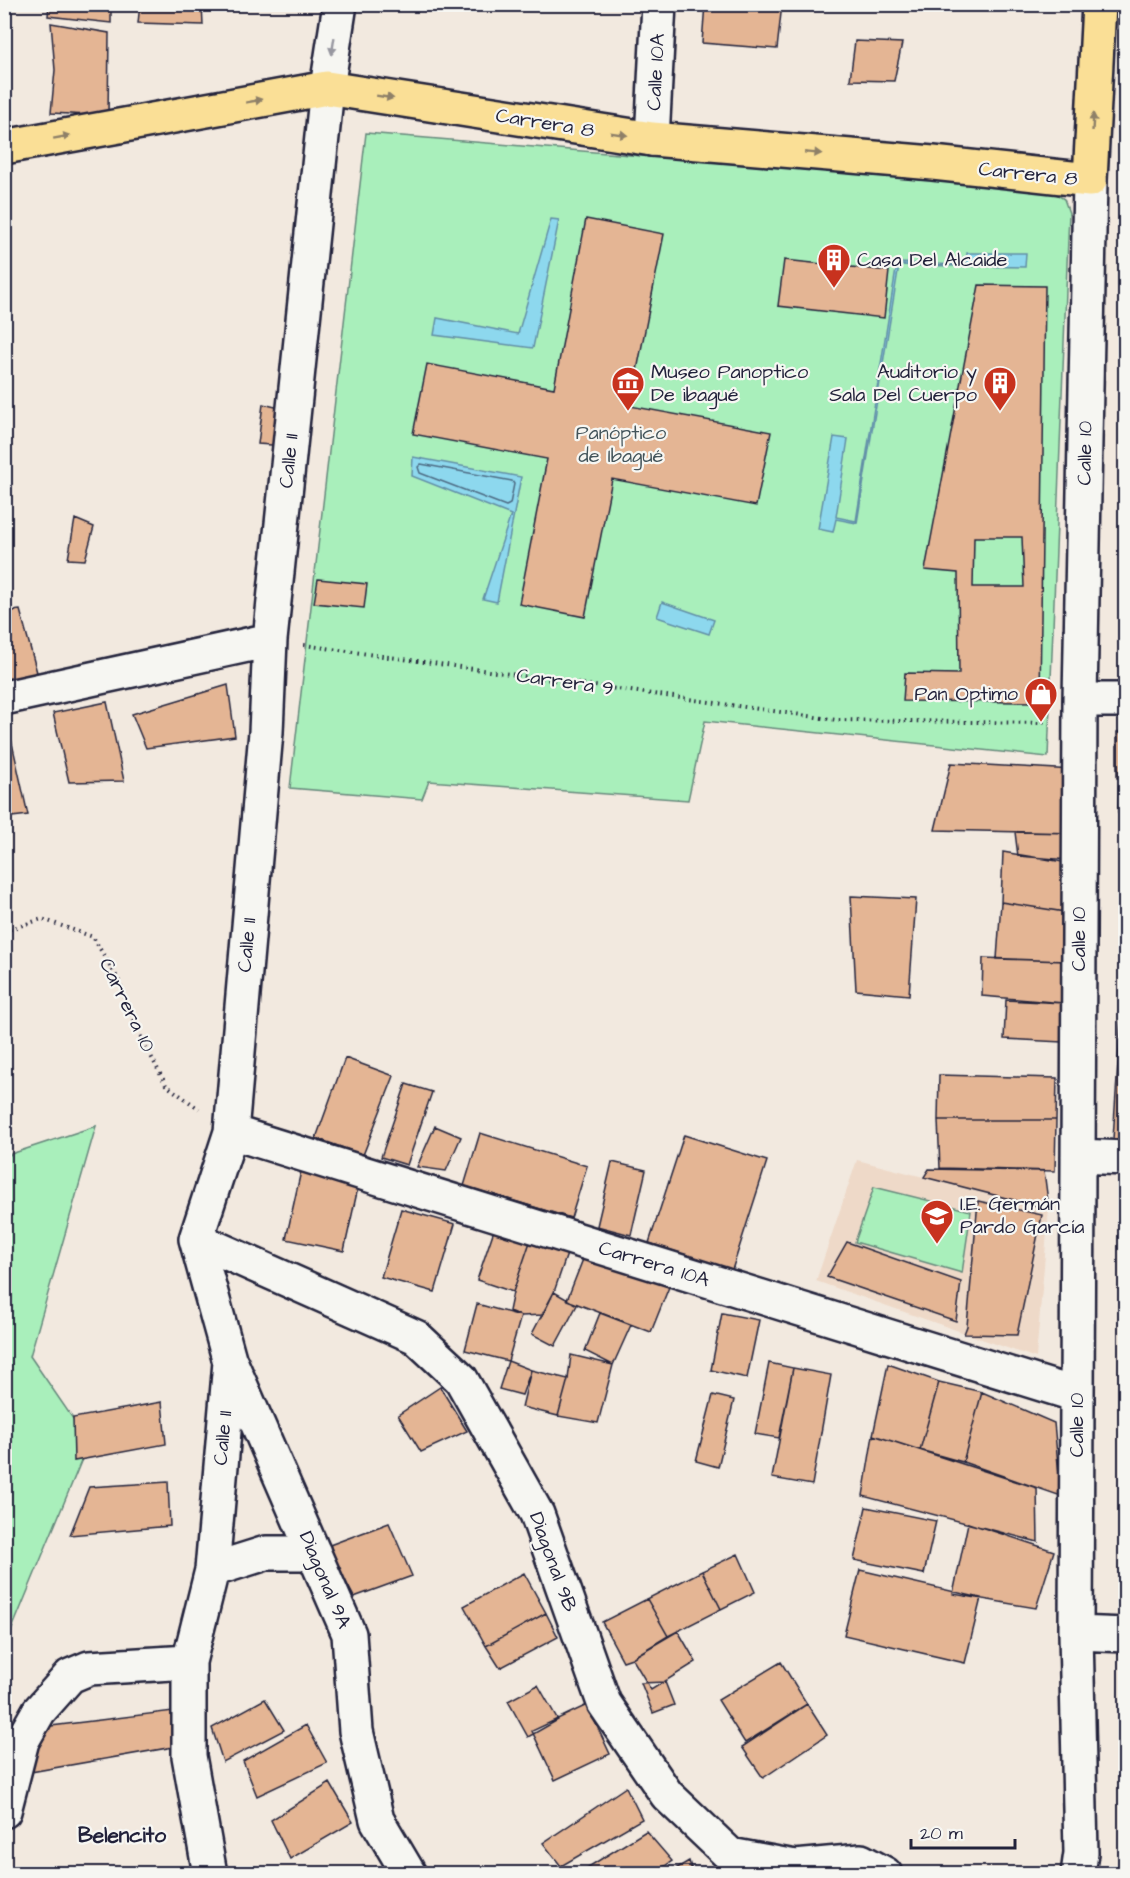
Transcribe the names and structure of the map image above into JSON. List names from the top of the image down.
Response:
{
  "streets": {
    "main road": ["Carrera 8", "Calle 10"],
    "street": [
      "Calle 10A",
      "Calle 11",
      "Carrera 10A",
      "Diagonal 9B",
      "Diagonal 9A"
    ],
    "path": ["Carrera 9", "Carrera 10"]
  },
  "crossings": [
    ["Calle 10A", "Carrera 8"],
    ["Carrera 8", "Calle 10"],
    ["Carrera 8", "Calle 11"],
    ["Calle 10", "Carrera 9"],
    ["Calle 10", "Carrera 10A"],
    ["Calle 11", "Carrera 9"],
    ["Calle 11", "Carrera 10"],
    ["Calle 11", "Carrera 10A"],
    ["Calle 11", "Diagonal 9B"],
    ["Calle 11", "Diagonal 9A"],
    ["Carrera 10", "Carrera 10A"]
  ],
  "one_way": ["Carrera 8"],
  "districts": ["Belencito"],
  "parks": ["Panóptico de Ibagué"],
  "places": {
    "building": ["Casa Del Alcaide", "Auditorio y Sala Del Cuerpo"],
    "museum": ["Museo Panoptico De ibagué"],
    "shop": ["Pan Optimo"],
    "school or university": ["I.E. Germán Pardo García"]
  },
  "scale_bar": "20 m"
}
